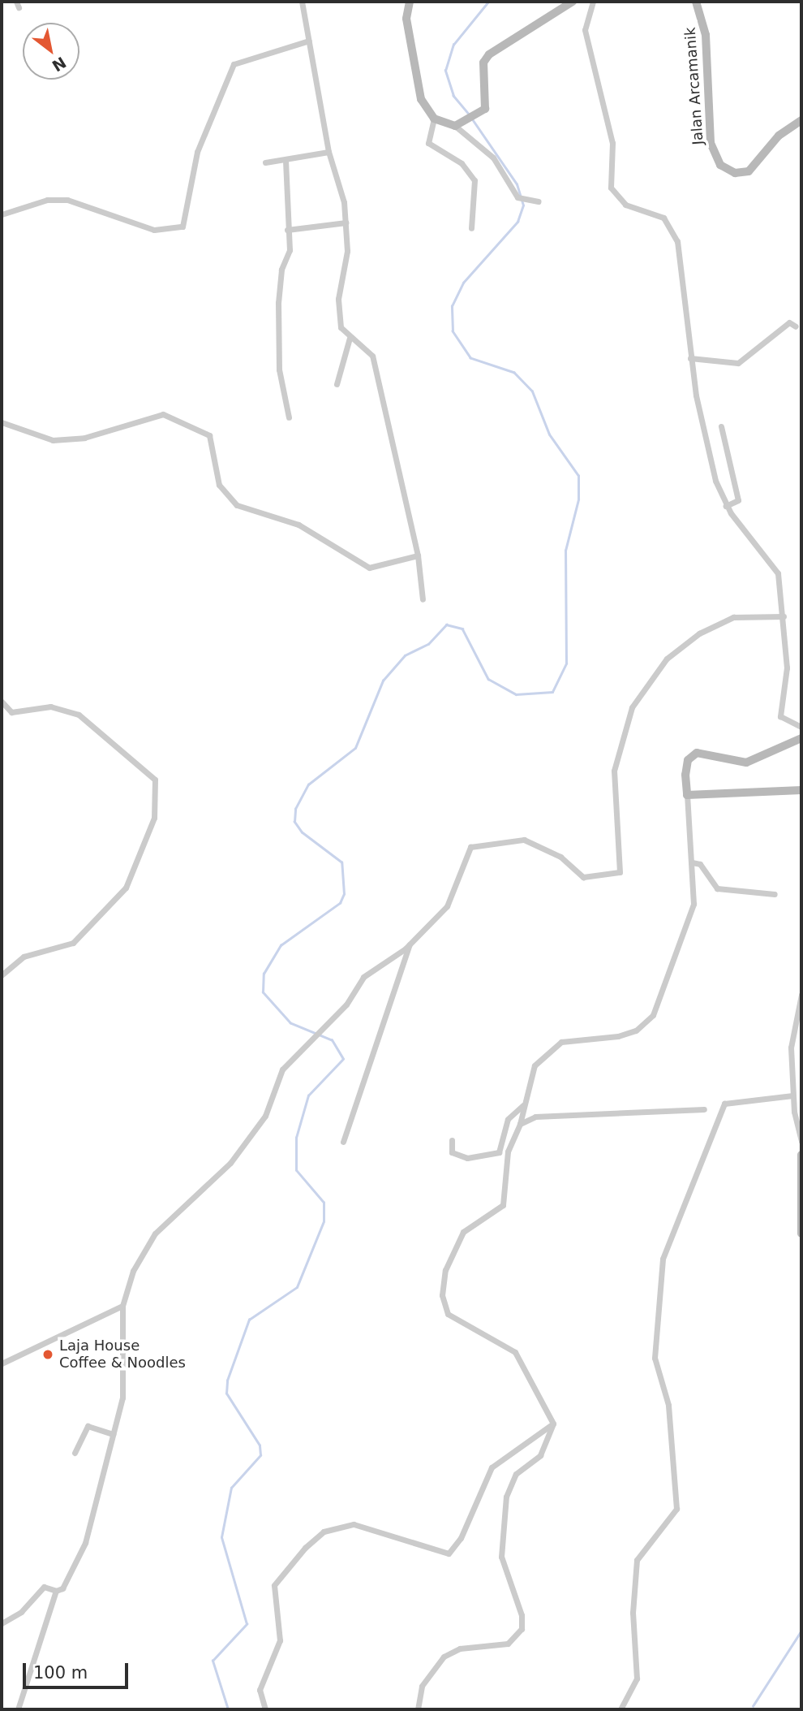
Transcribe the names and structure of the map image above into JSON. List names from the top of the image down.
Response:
{
  "streets": {
    "street": ["Jalan Arcamanik"]
  },
  "places": ["Laja House Coffee & Noodles"],
  "scale_bar": "100 m",
  "north": "bottom right"
}
